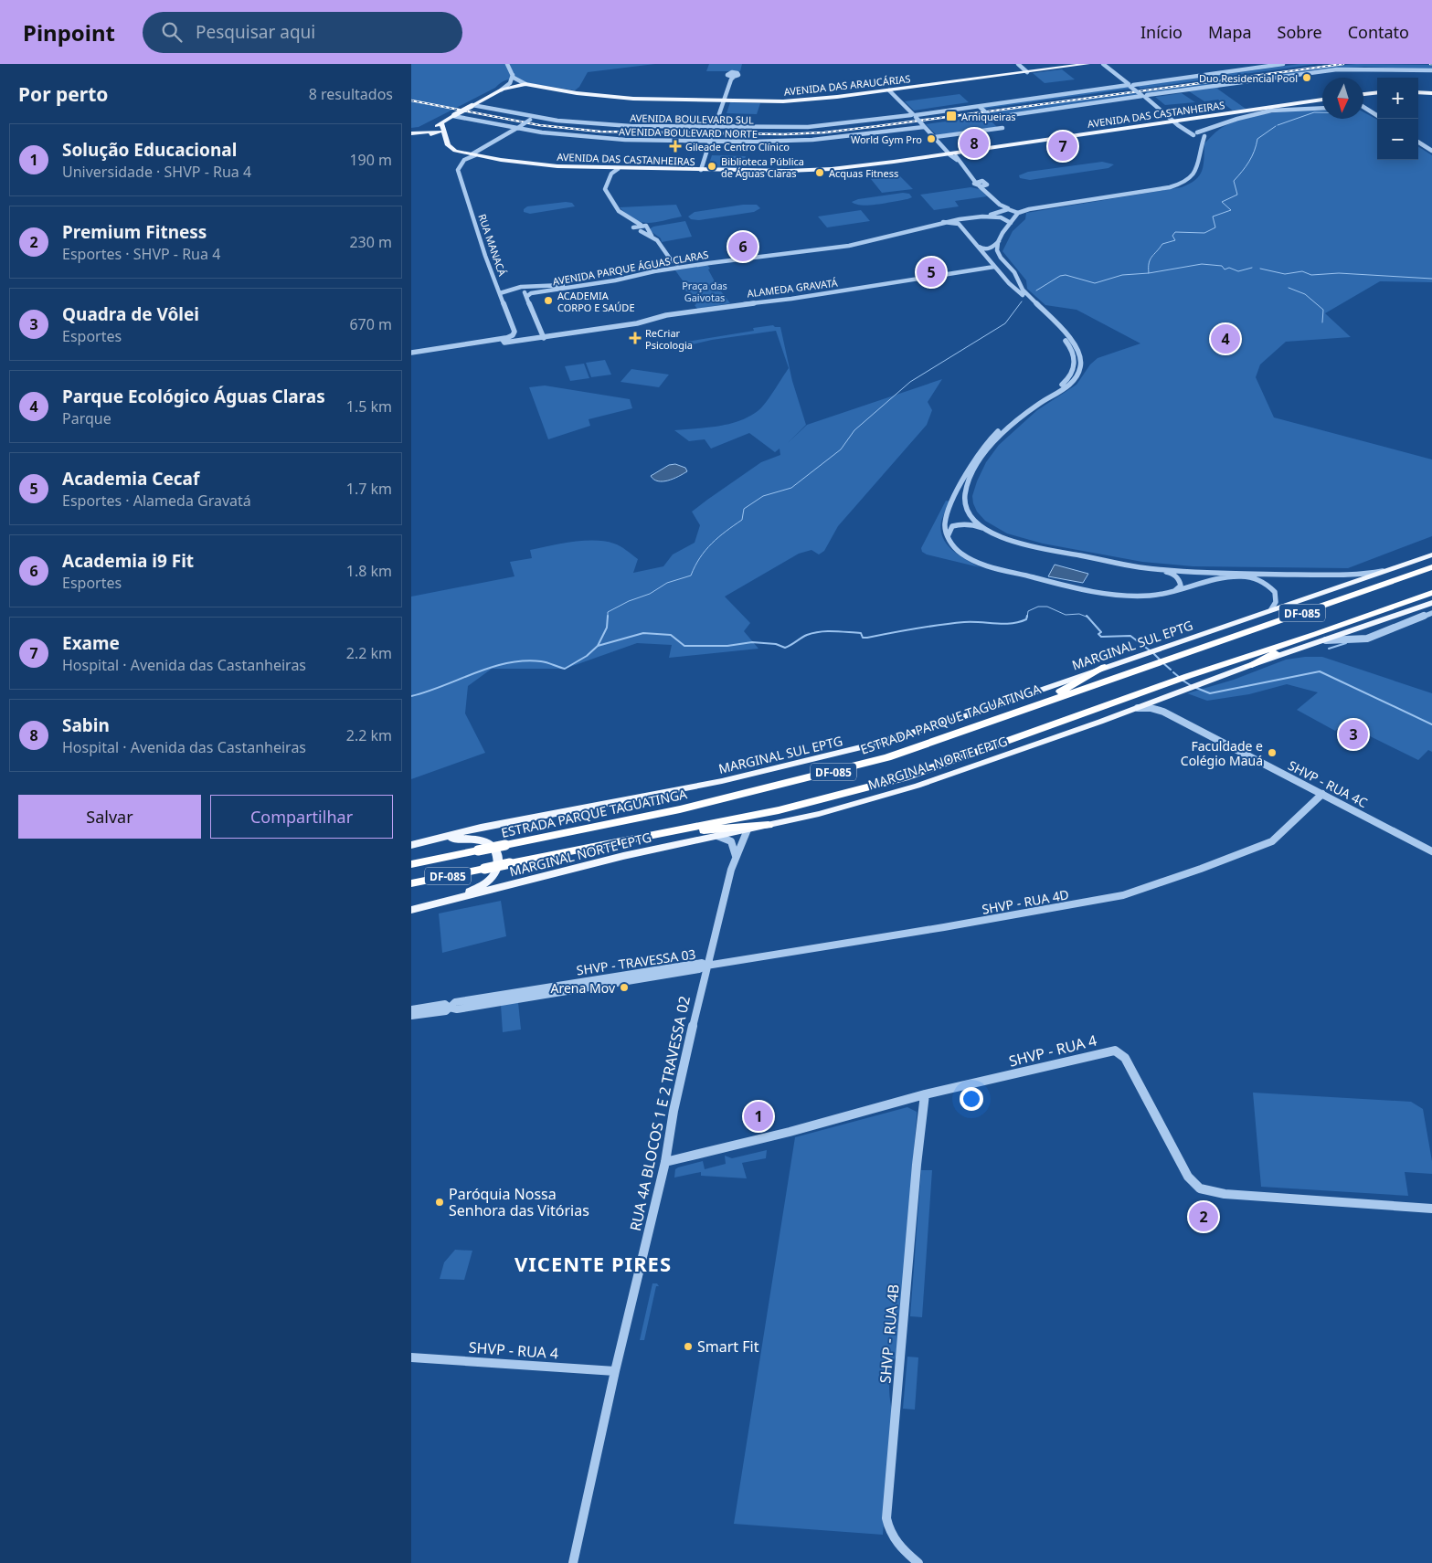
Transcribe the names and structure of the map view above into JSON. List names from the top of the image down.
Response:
{
  "streets": {
    "highway": ["DF-085", "ESTRADA PARQUE TAGUATINGA"],
    "main road": [
      "AVENIDA DAS ARAUCÁRIAS",
      "AVENIDA DAS CASTANHEIRAS",
      "MARGINAL SUL EPTG",
      "MARGINAL NORTE EPTG"
    ],
    "street": [
      "AVENIDA BOULEVARD SUL",
      "AVENIDA BOULEVARD NORTE",
      "RUA MANACÁ",
      "AVENIDA PARQUE ÁGUAS CLARAS",
      "ALAMEDA GRAVATÁ",
      "SHVP - RUA 4C",
      "SHVP - RUA 4D",
      "SHVP - TRAVESSA 03",
      "SHVP - RUA 4",
      "RUA 4A BLOCOS 1 E 2 TRAVESSA 02",
      "SHVP - RUA 4B"
    ]
  },
  "crossings": [
    ["AVENIDA DAS CASTANHEIRAS", "RUA MANACÁ"],
    ["RUA MANACÁ", "AVENIDA PARQUE ÁGUAS CLARAS"],
    ["RUA MANACÁ", "ALAMEDA GRAVATÁ"],
    ["MARGINAL NORTE EPTG", "SHVP - RUA 4C"],
    ["MARGINAL NORTE EPTG", "RUA 4A BLOCOS 1 E 2 TRAVESSA 02"],
    ["SHVP - RUA 4C", "SHVP - RUA 4D"],
    ["SHVP - RUA 4D", "SHVP - TRAVESSA 03"],
    ["SHVP - RUA 4D", "RUA 4A BLOCOS 1 E 2 TRAVESSA 02"],
    ["SHVP - TRAVESSA 03", "RUA 4A BLOCOS 1 E 2 TRAVESSA 02"],
    ["SHVP - RUA 4", "RUA 4A BLOCOS 1 E 2 TRAVESSA 02"],
    ["SHVP - RUA 4", "SHVP - RUA 4B"]
  ],
  "districts": ["VICENTE PIRES"],
  "parks": ["Praça das Gaivotas"],
  "places": {
    "other": [
      "Duo Residencial Pool",
      "World Gym Pro",
      "Biblioteca Pública de Águas Claras",
      "Acquas Fitness",
      "ACADEMIA CORPO E SAÚDE",
      "Faculdade e Colégio Mauá",
      "Arena Mov",
      "Paróquia Nossa Senhora das Vitórias",
      "Smart Fit"
    ],
    "transit": ["Arniqueiras"],
    "health": ["Gileade Centro Clínico", "ReCriar Psicologia"]
  },
  "north": "bottom",
  "page": {
    "header": "Pinpoint",
    "search": "Pesquisar aqui",
    "nav": [
      "Início",
      "Mapa",
      "Sobre",
      "Contato"
    ],
    "heading": ["Por perto", "8 resultados"],
    "map_buttons": ["+", "−"],
    "list": [
      {
        "mark": "1",
        "name": "Solução Educacional",
        "note": "Universidade · SHVP - Rua 4",
        "value": "190 m"
      },
      {
        "mark": "2",
        "name": "Premium Fitness",
        "note": "Esportes · SHVP - Rua 4",
        "value": "230 m"
      },
      {
        "mark": "3",
        "name": "Quadra de Vôlei",
        "note": "Esportes",
        "value": "670 m"
      },
      {
        "mark": "4",
        "name": "Parque Ecológico Águas Claras",
        "note": "Parque",
        "value": "1.5 km"
      },
      {
        "mark": "5",
        "name": "Academia Cecaf",
        "note": "Esportes · Alameda Gravatá",
        "value": "1.7 km"
      },
      {
        "mark": "6",
        "name": "Academia i9 Fit",
        "note": "Esportes",
        "value": "1.8 km"
      },
      {
        "mark": "7",
        "name": "Exame",
        "note": "Hospital · Avenida das Castanheiras",
        "value": "2.2 km"
      },
      {
        "mark": "8",
        "name": "Sabin",
        "note": "Hospital · Avenida das Castanheiras",
        "value": "2.2 km"
      }
    ],
    "pins": [
      "8",
      "7",
      "6",
      "5",
      "4",
      "3",
      "1",
      "2"
    ],
    "buttons": ["Salvar", "Compartilhar"]
  }
}
